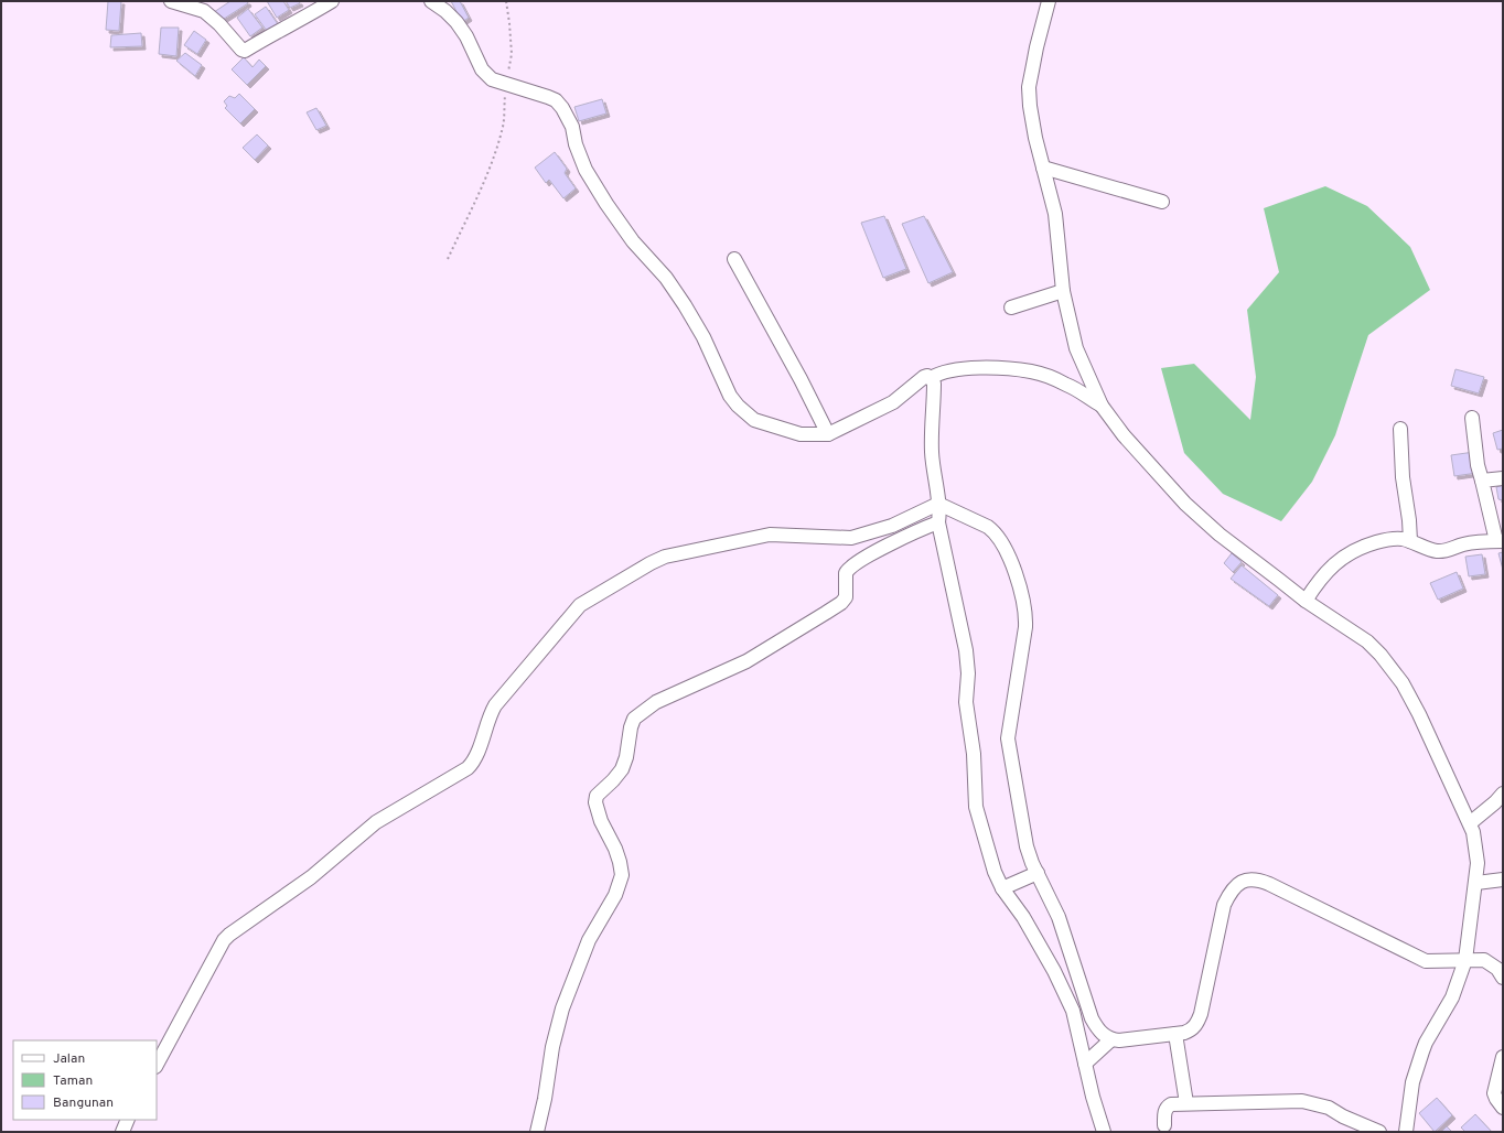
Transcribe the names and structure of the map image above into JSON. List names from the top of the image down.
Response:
{
  "legend": ["Jalan", "Taman", "Bangunan"]
}
